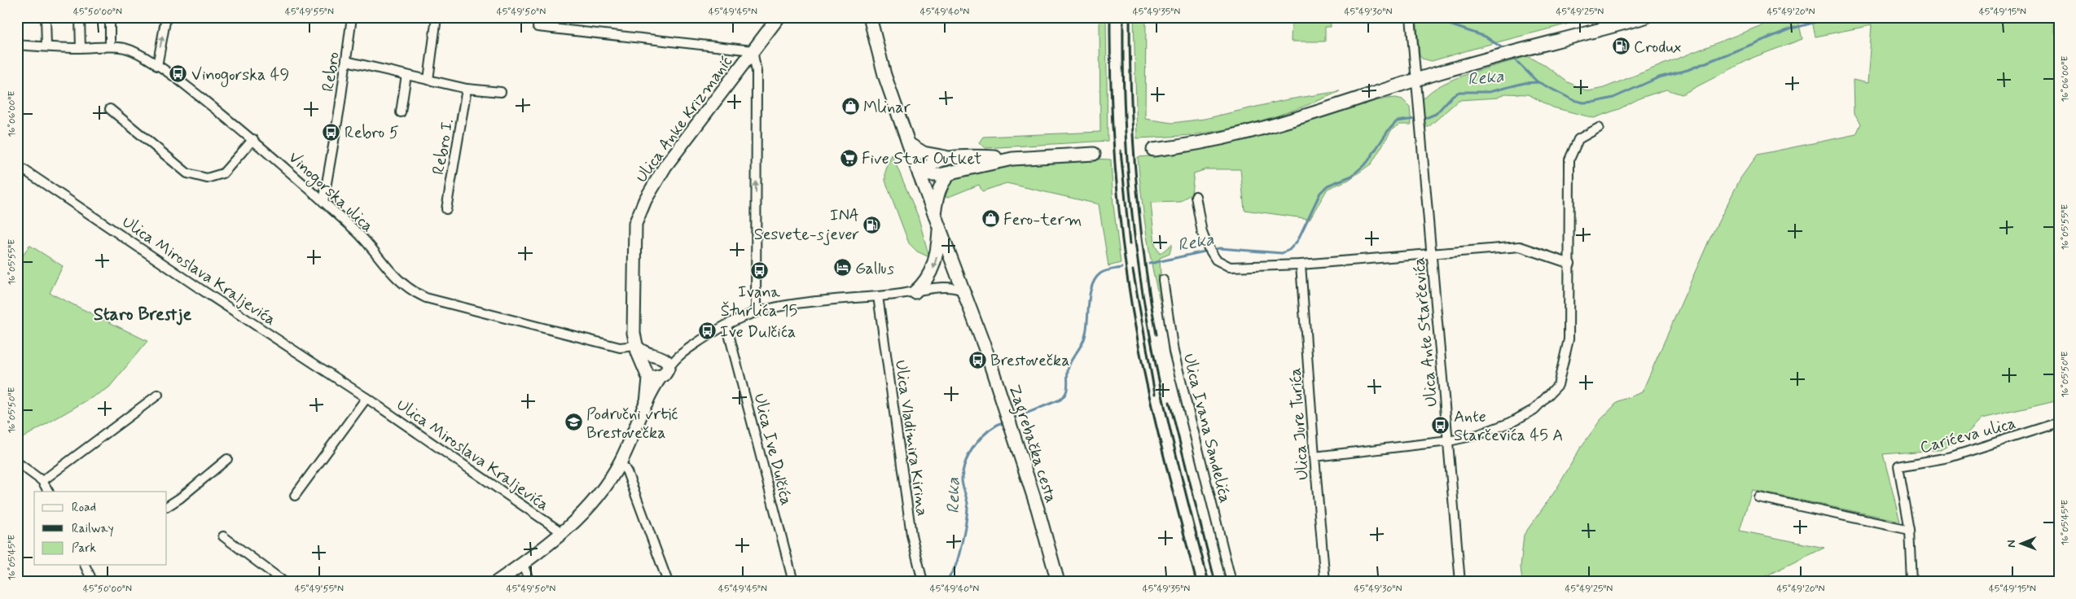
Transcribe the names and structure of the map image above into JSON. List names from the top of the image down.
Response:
{
  "streets": {
    "main road": ["Ulica Anke Krizmanić", "Zagrebačka cesta"],
    "street": [
      "Rebro",
      "Rebro I.",
      "Vinogorska ulica",
      "Ulica Miroslava Kraljevića",
      "Ulica Ante Starčevića",
      "Ulica Jure Turića",
      "Ulica Ivana Sandelića",
      "Carićeva ulica",
      "Ulica Vladimira Kirina",
      "Ulica Ive Dulčića"
    ]
  },
  "crossings": [
    ["Rebro", "Vinogorska ulica"],
    ["Ulica Anke Krizmanić", "Vinogorska ulica"]
  ],
  "districts": ["Staro Brestje"],
  "water": ["Reka"],
  "places": {
    "fuel station": ["Crodux", "INA Sesvete-sjever"],
    "bus stop": [
      "Vinogorska 49",
      "Rebro 5",
      "Ivana Šturlića 15",
      "Ive Dulčića",
      "Brestovečka",
      "Ante Starčevića 45 A"
    ],
    "shop": ["Mlinar", "Fero-term"],
    "supermarket": ["Five Star Outket"],
    "hotel": ["Gallus"],
    "school or university": ["Područni vrtić Brestovečka"]
  },
  "legend": ["Road", "Railway", "Park"],
  "north": "left",
  "coordinates": [
    "45°50'00\"N",
    "45°49'55\"N",
    "45°49'50\"N",
    "45°49'45\"N",
    "45°49'40\"N",
    "45°49'35\"N",
    "45°49'30\"N",
    "45°49'25\"N",
    "45°49'20\"N",
    "45°49'15\"N",
    "16°06'00\"E",
    "16°05'55\"E",
    "16°05'50\"E",
    "16°05'45\"E"
  ]
}
